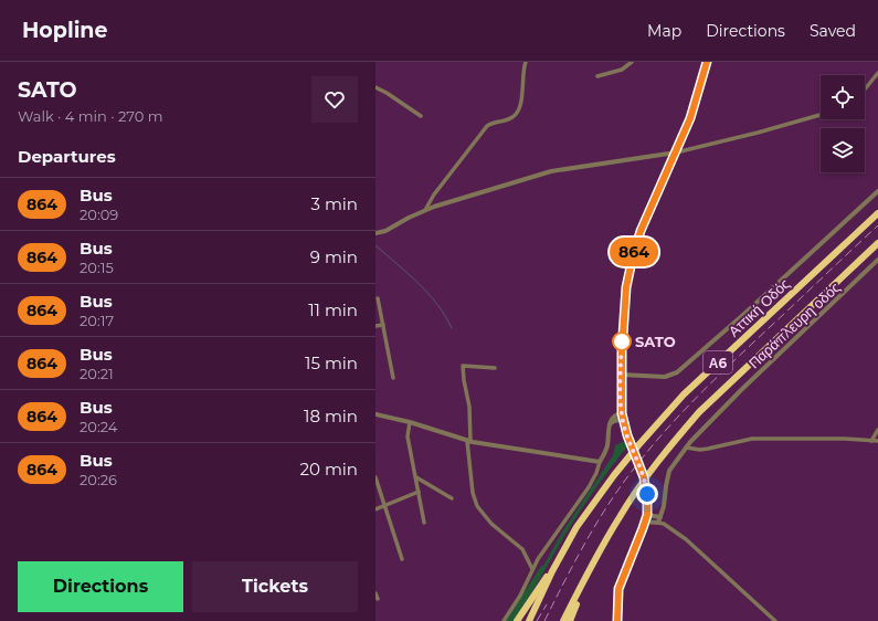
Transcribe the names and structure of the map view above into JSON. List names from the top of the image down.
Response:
{
  "streets": {
    "highway": ["Αττική Οδός", "Α6"],
    "street": ["Παράπλευρη οδός"]
  },
  "places": ["SATO"],
  "lines": ["bus line 864"],
  "page": {
    "header": "Hopline",
    "nav": ["Map", "Directions", "Saved"],
    "heading": [
      ["SATO", "Walk · 4 min · 270 m"],
      "Departures"
    ],
    "on_map": "864",
    "list": [
      {
        "mark": "864",
        "name": "Bus",
        "note": "20:09",
        "value": "3 min"
      },
      {
        "mark": "864",
        "name": "Bus",
        "note": "20:15",
        "value": "9 min"
      },
      {
        "mark": "864",
        "name": "Bus",
        "note": "20:17",
        "value": "11 min"
      },
      {
        "mark": "864",
        "name": "Bus",
        "note": "20:21",
        "value": "15 min"
      },
      {
        "mark": "864",
        "name": "Bus",
        "note": "20:24",
        "value": "18 min"
      },
      {
        "mark": "864",
        "name": "Bus",
        "note": "20:26",
        "value": "20 min"
      }
    ],
    "buttons": ["Directions", "Tickets"]
  }
}
